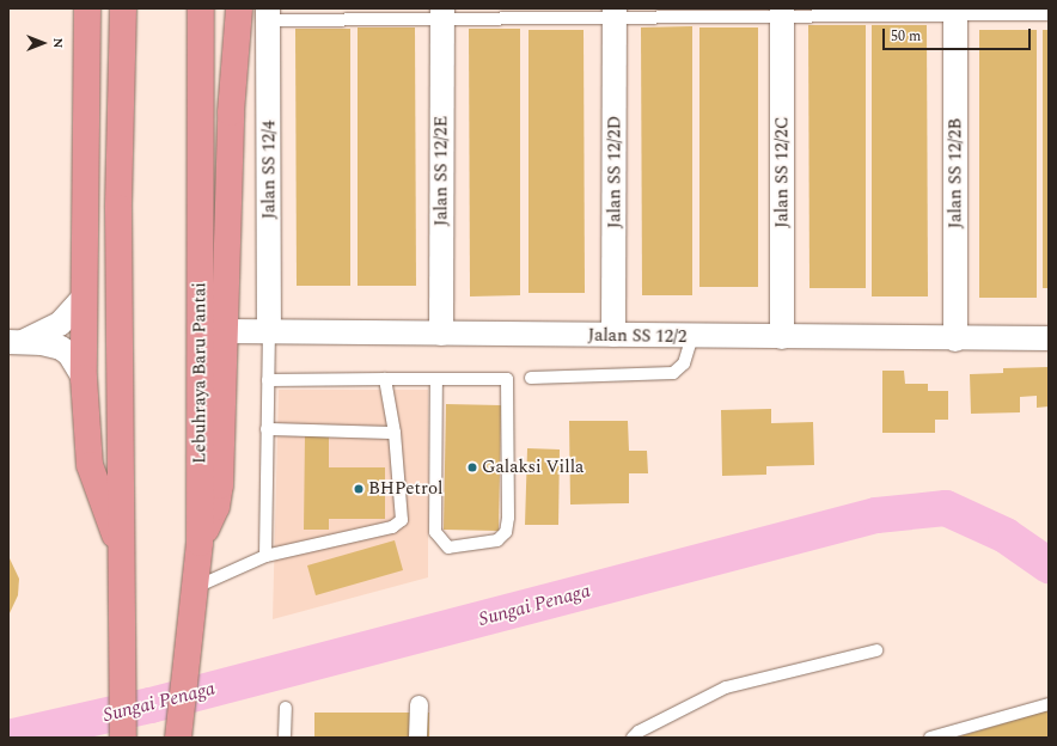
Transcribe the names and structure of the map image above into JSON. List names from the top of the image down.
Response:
{
  "streets": {
    "highway": ["Lebuhraya Baru Pantai"],
    "street": [
      "Jalan SS 12/4",
      "Jalan SS 12/2E",
      "Jalan SS 12/2D",
      "Jalan SS 12/2C",
      "Jalan SS 12/2B",
      "Jalan SS 12/2"
    ]
  },
  "crossings": [
    ["Jalan SS 12/4", "Jalan SS 12/2"],
    ["Jalan SS 12/2E", "Jalan SS 12/2"],
    ["Jalan SS 12/2D", "Jalan SS 12/2"],
    ["Jalan SS 12/2C", "Jalan SS 12/2"],
    ["Jalan SS 12/2B", "Jalan SS 12/2"]
  ],
  "water": ["Sungai Penaga"],
  "places": ["Galaksi Villa", "BHPetrol"],
  "scale_bar": "50 m",
  "north": "right"
}
